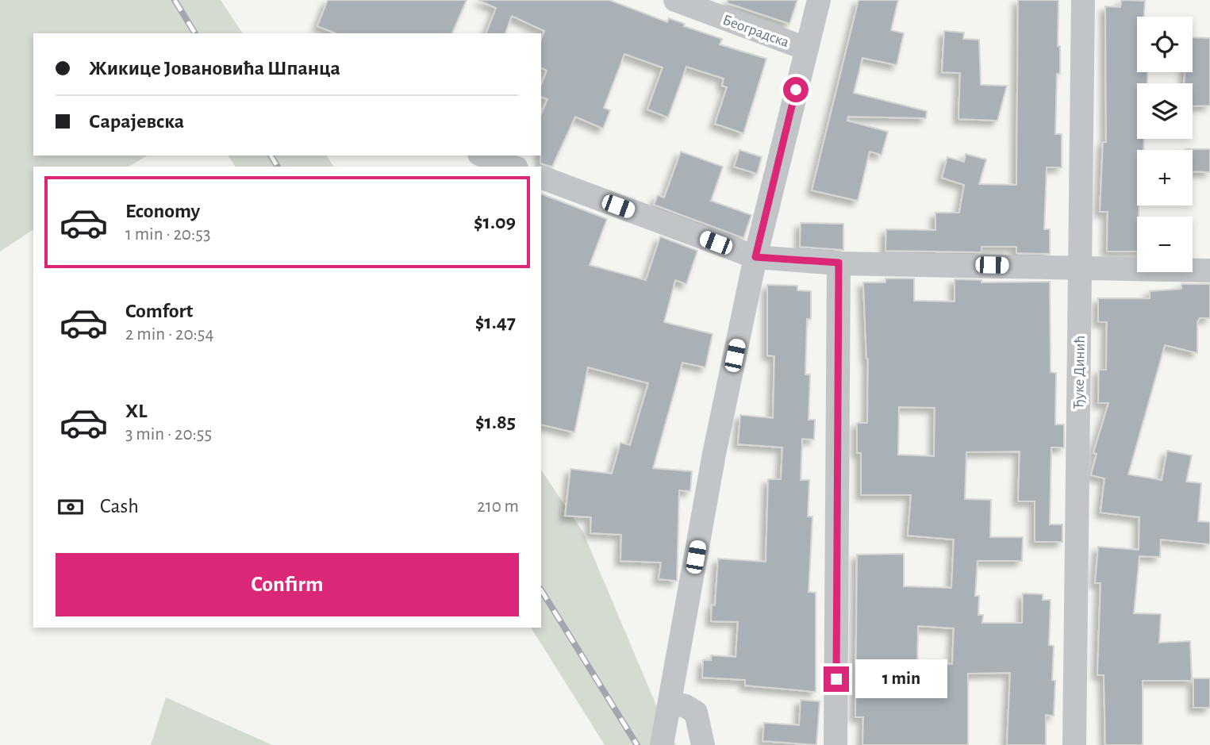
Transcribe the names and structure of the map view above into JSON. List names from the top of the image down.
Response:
{
  "streets": {
    "street": ["Београдска", "Ђуке Динић"]
  },
  "page": {
    "map_buttons": ["+", "−"],
    "banner": ["Жикице Јовановића Шпанца", "Сарајевска"],
    "list": [
      {
        "name": "Economy",
        "note": "1 min · 20:53",
        "value": "$1.09"
      },
      {
        "name": "Comfort",
        "note": "2 min · 20:54",
        "value": "$1.47"
      },
      {
        "name": "XL",
        "note": "3 min · 20:55",
        "value": "$1.85"
      }
    ],
    "pay": ["Cash", "210 m"],
    "buttons": "Confirm",
    "bubble": "1 min"
  }
}
